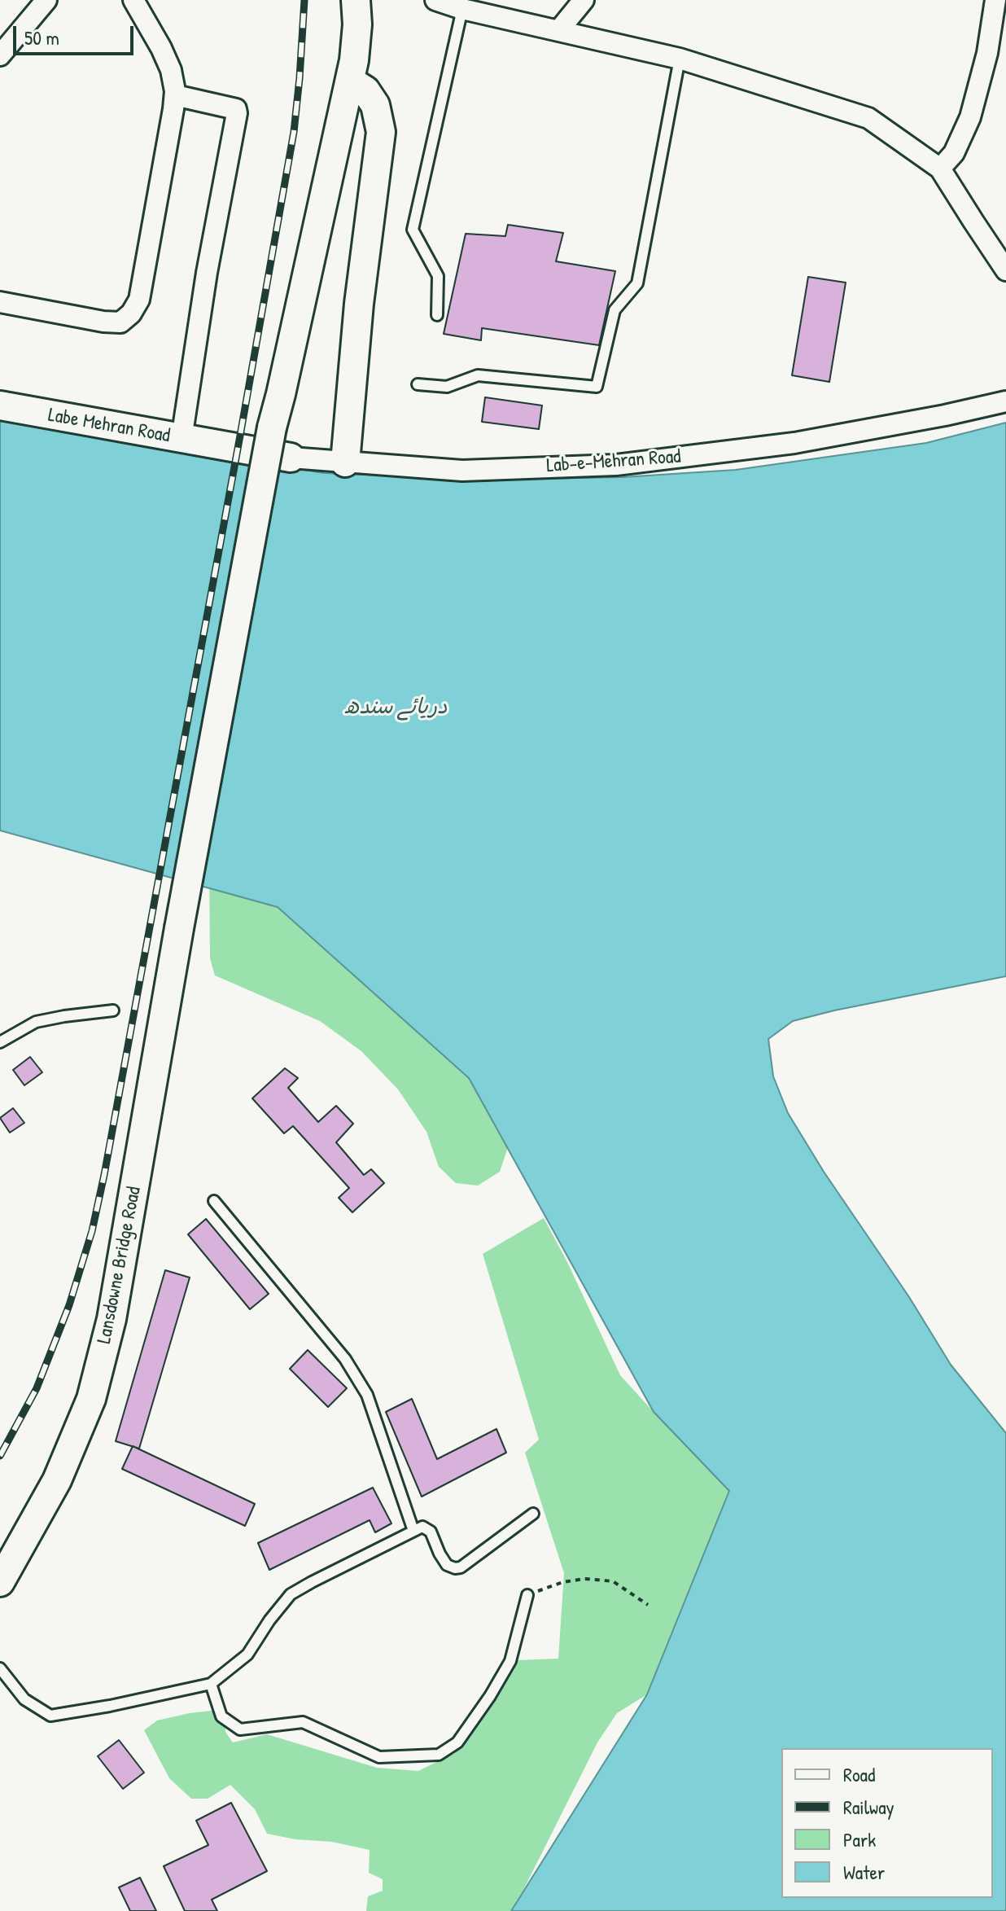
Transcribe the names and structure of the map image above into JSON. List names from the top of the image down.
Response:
{
  "streets": {
    "main road": ["Labe Mehran Road", "Lab-e-Mehran Road", "Lansdowne Bridge Road"]
  },
  "crossings": [
    ["Labe Mehran Road", "Lab-e-Mehran Road"]
  ],
  "water": ["دریائے سندھ"],
  "legend": [
    "Road",
    "Railway",
    "Park",
    "Water"
  ],
  "scale_bar": "50 m"
}
